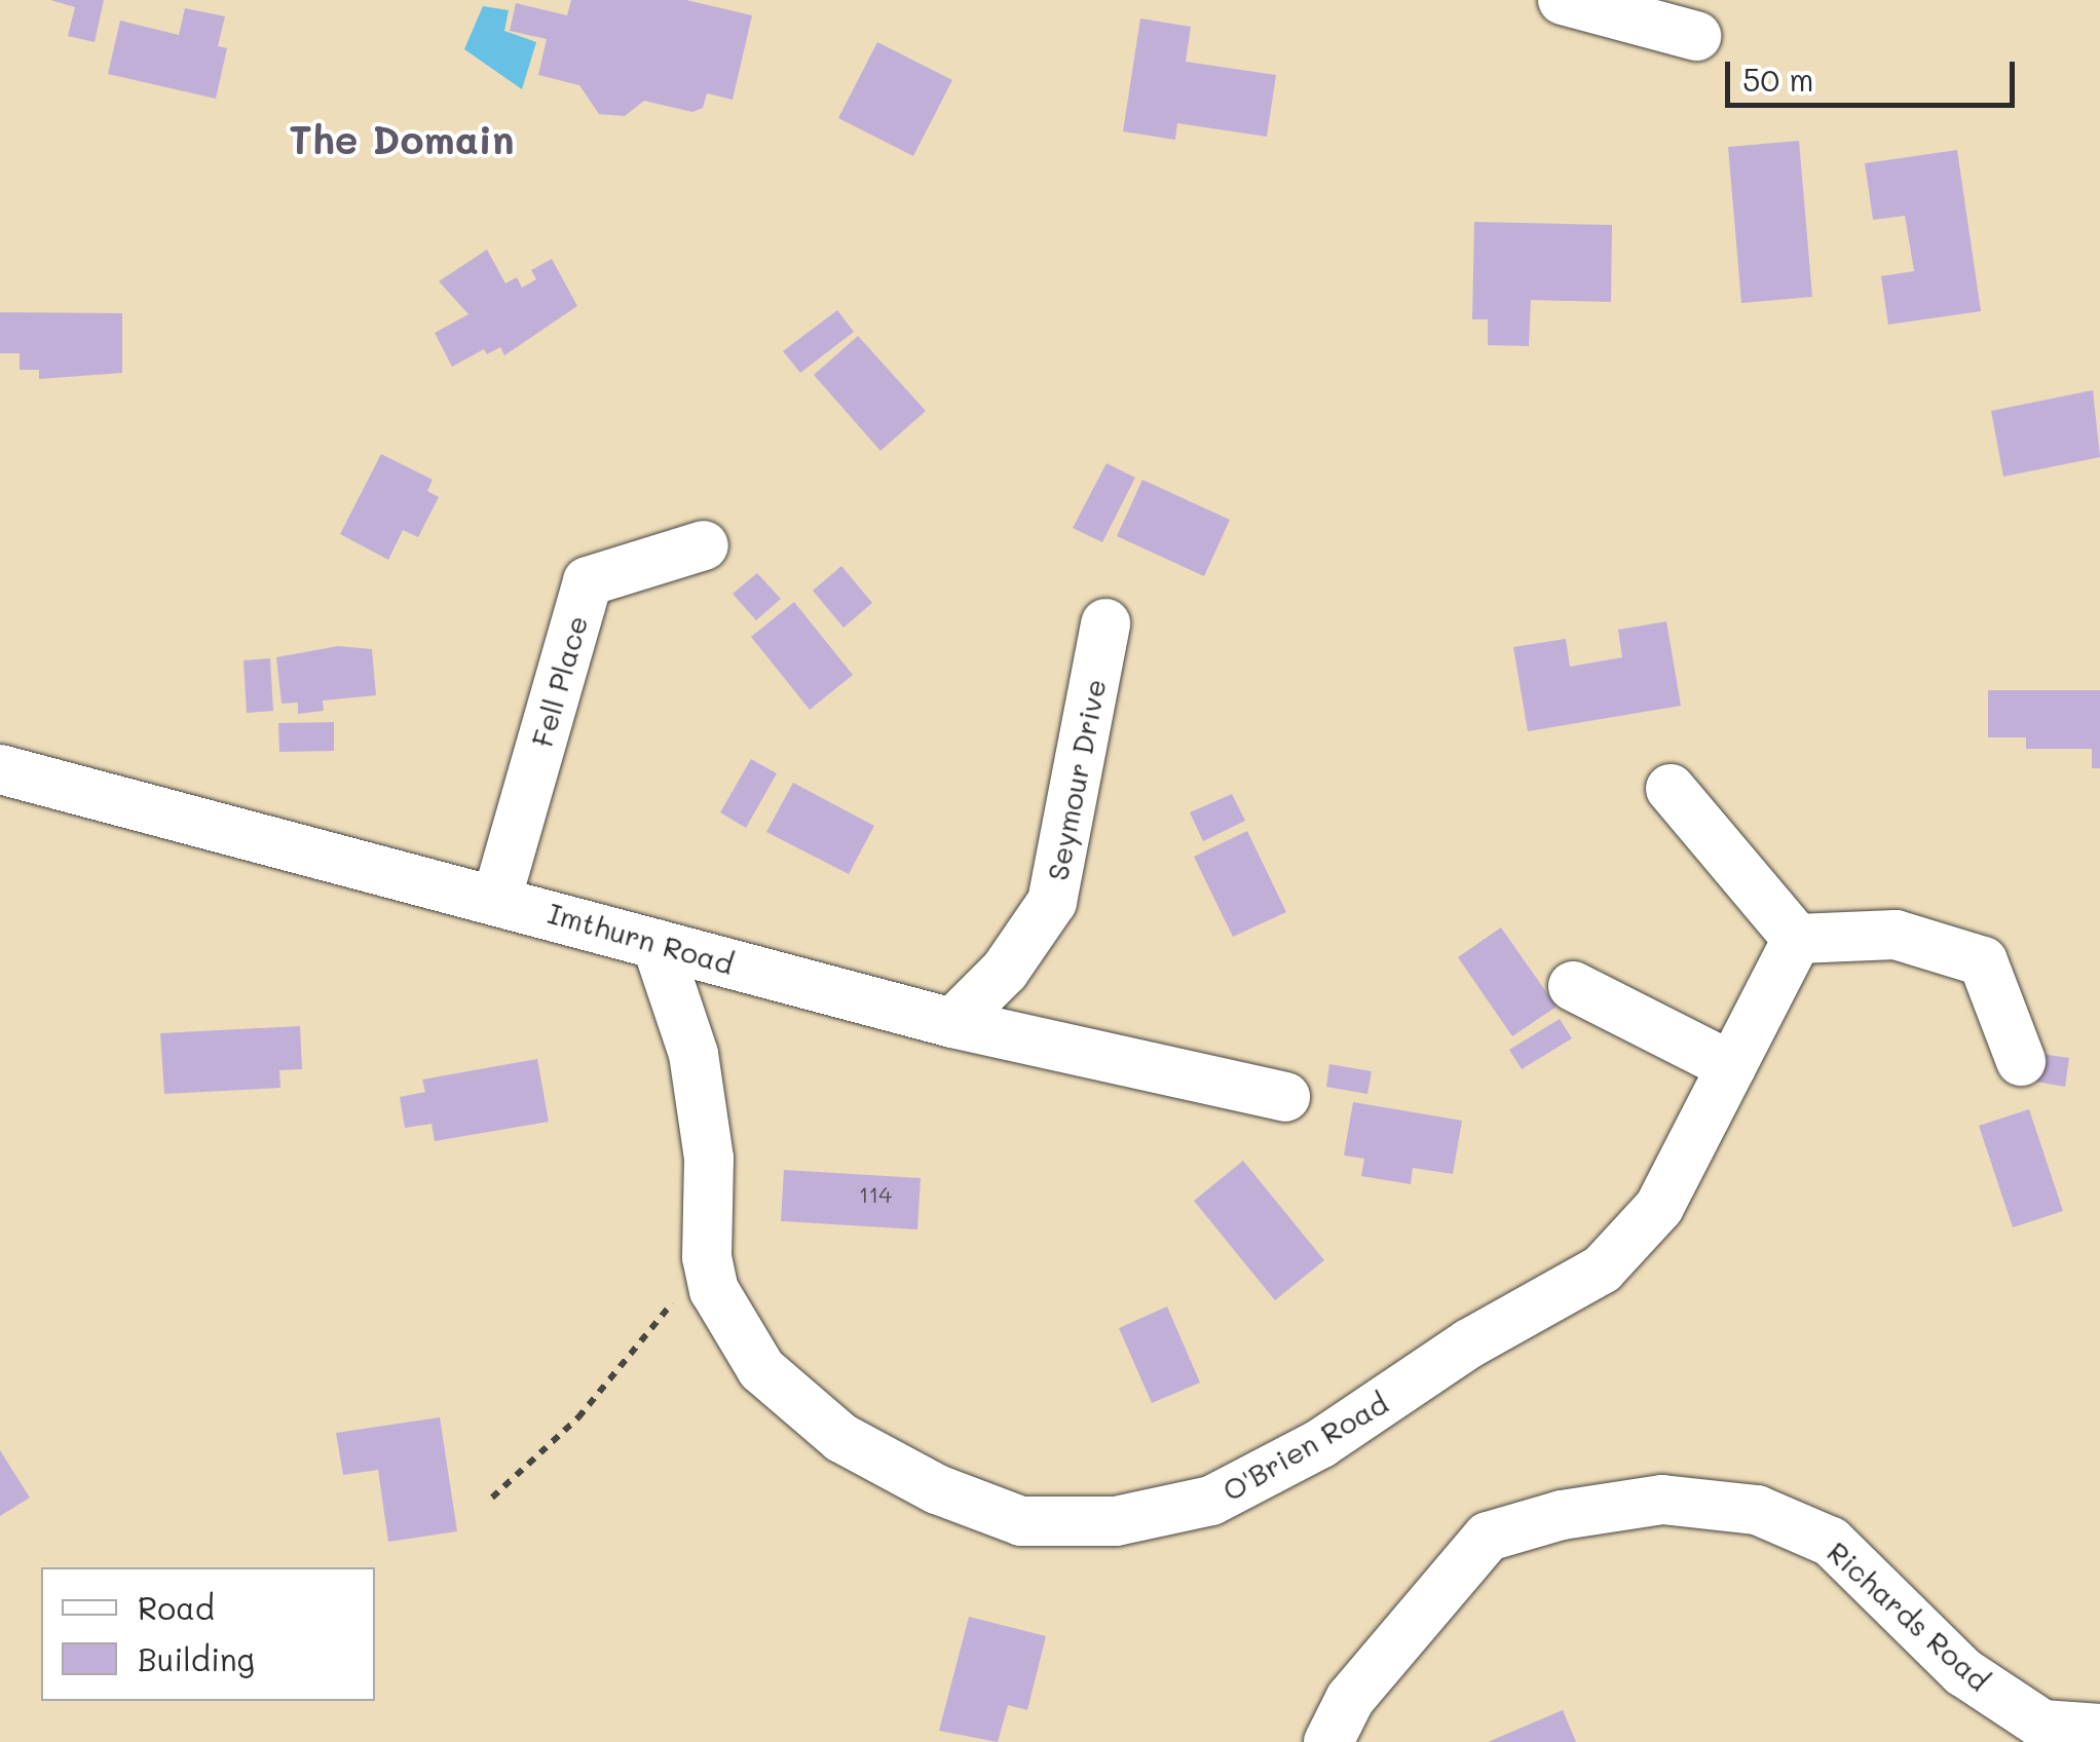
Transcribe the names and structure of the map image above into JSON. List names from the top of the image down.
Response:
{
  "streets": {
    "street": [
      "Fell Place",
      "Seymour Drive",
      "Imthurn Road",
      "O'Brien Road",
      "Richards Road"
    ]
  },
  "crossings": [
    ["Fell Place", "Imthurn Road"],
    ["Seymour Drive", "Imthurn Road"],
    ["Imthurn Road", "O'Brien Road"]
  ],
  "districts": ["The Domain"],
  "house_numbers": ["114"],
  "legend": ["Road", "Building"],
  "scale_bar": "50 m"
}
